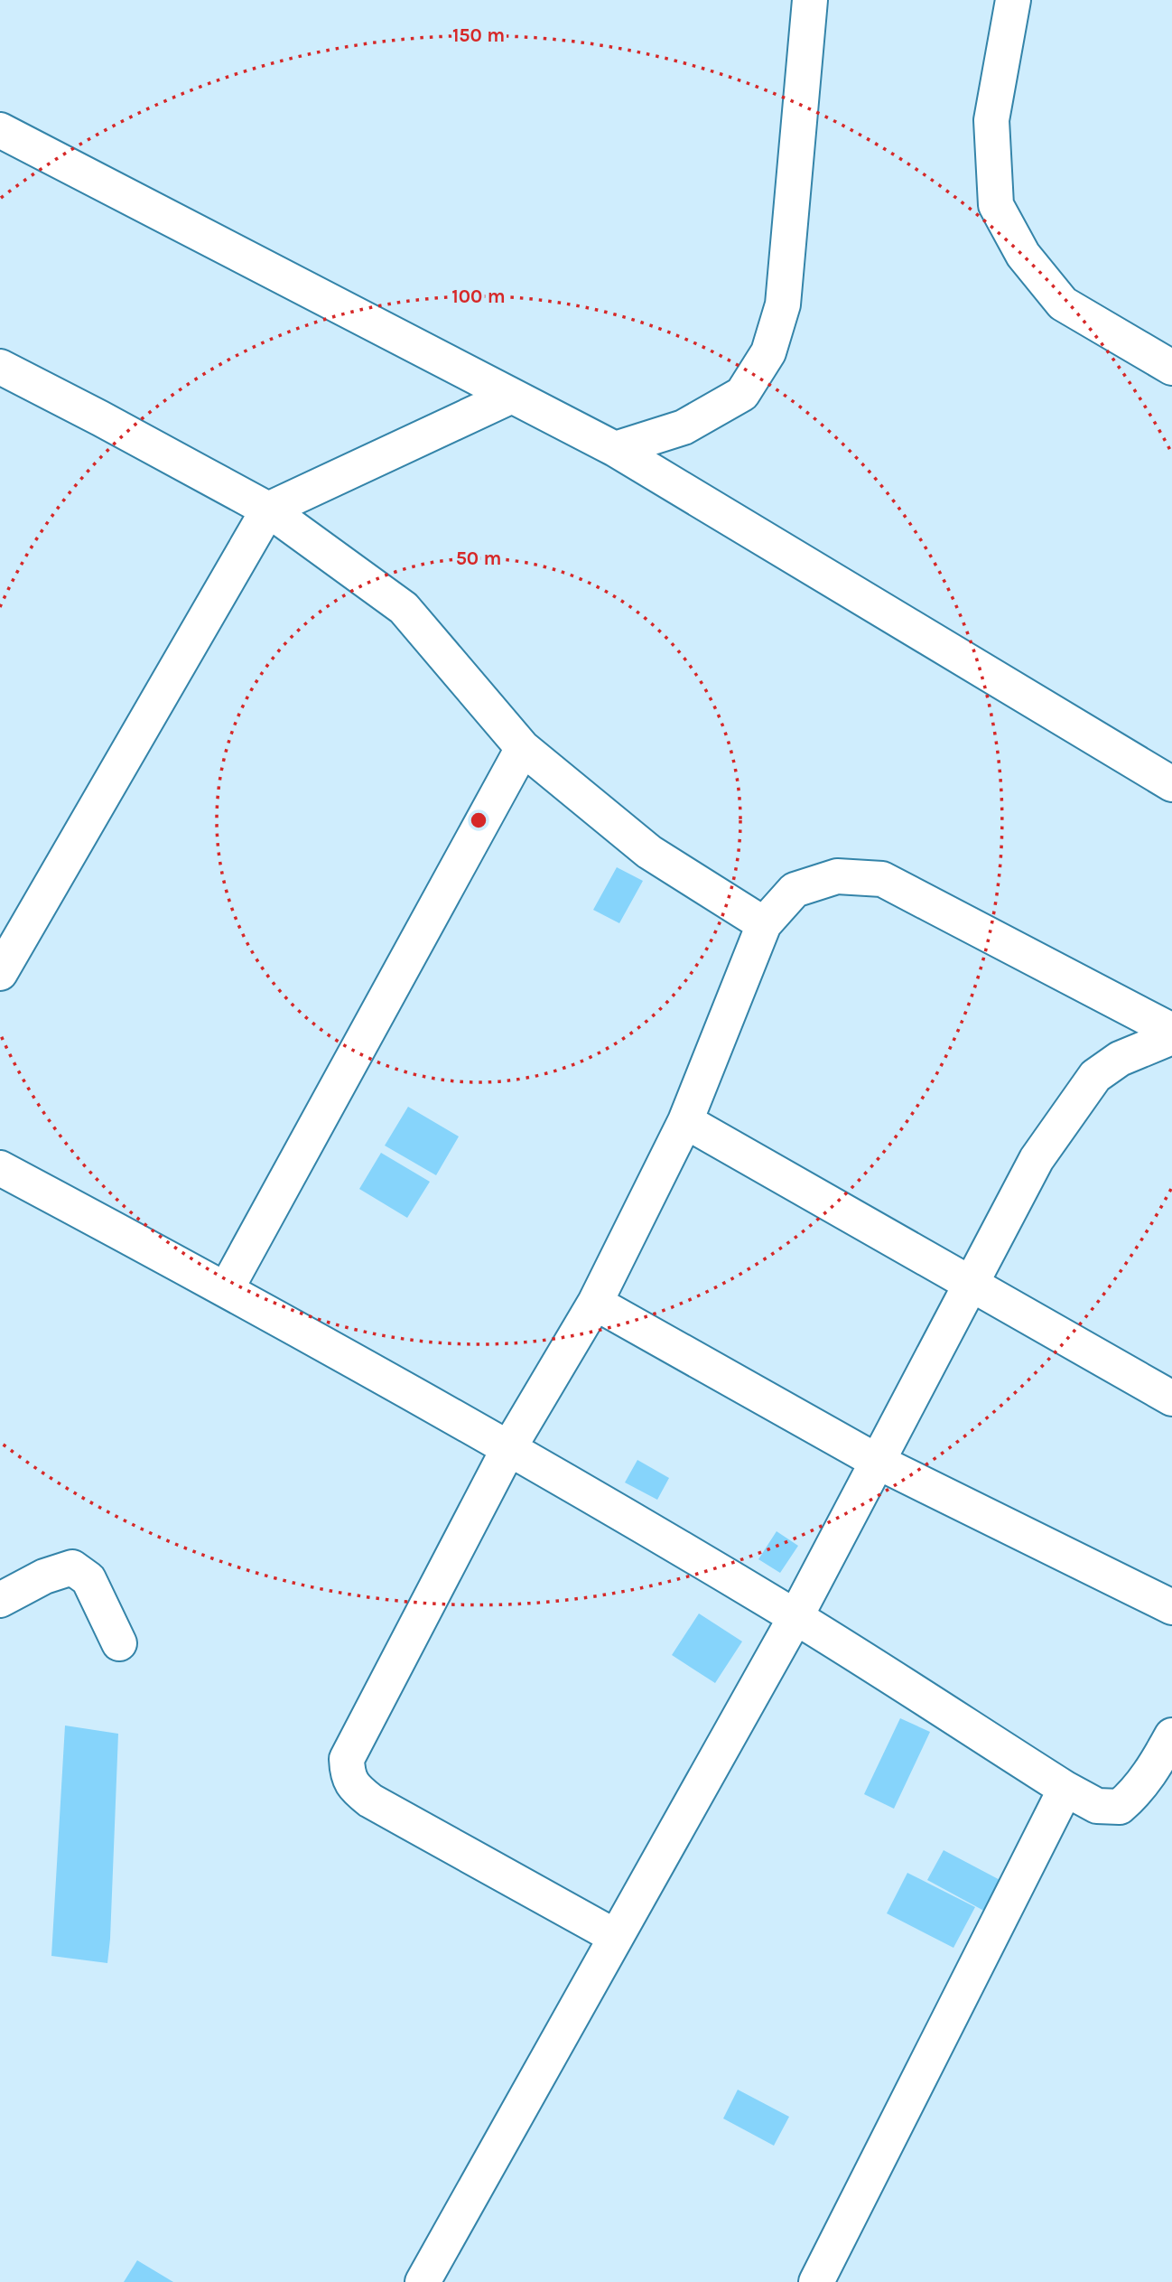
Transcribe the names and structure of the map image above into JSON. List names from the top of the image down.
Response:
{
  "rings": ["150 m", "100 m", "50 m"]
}
